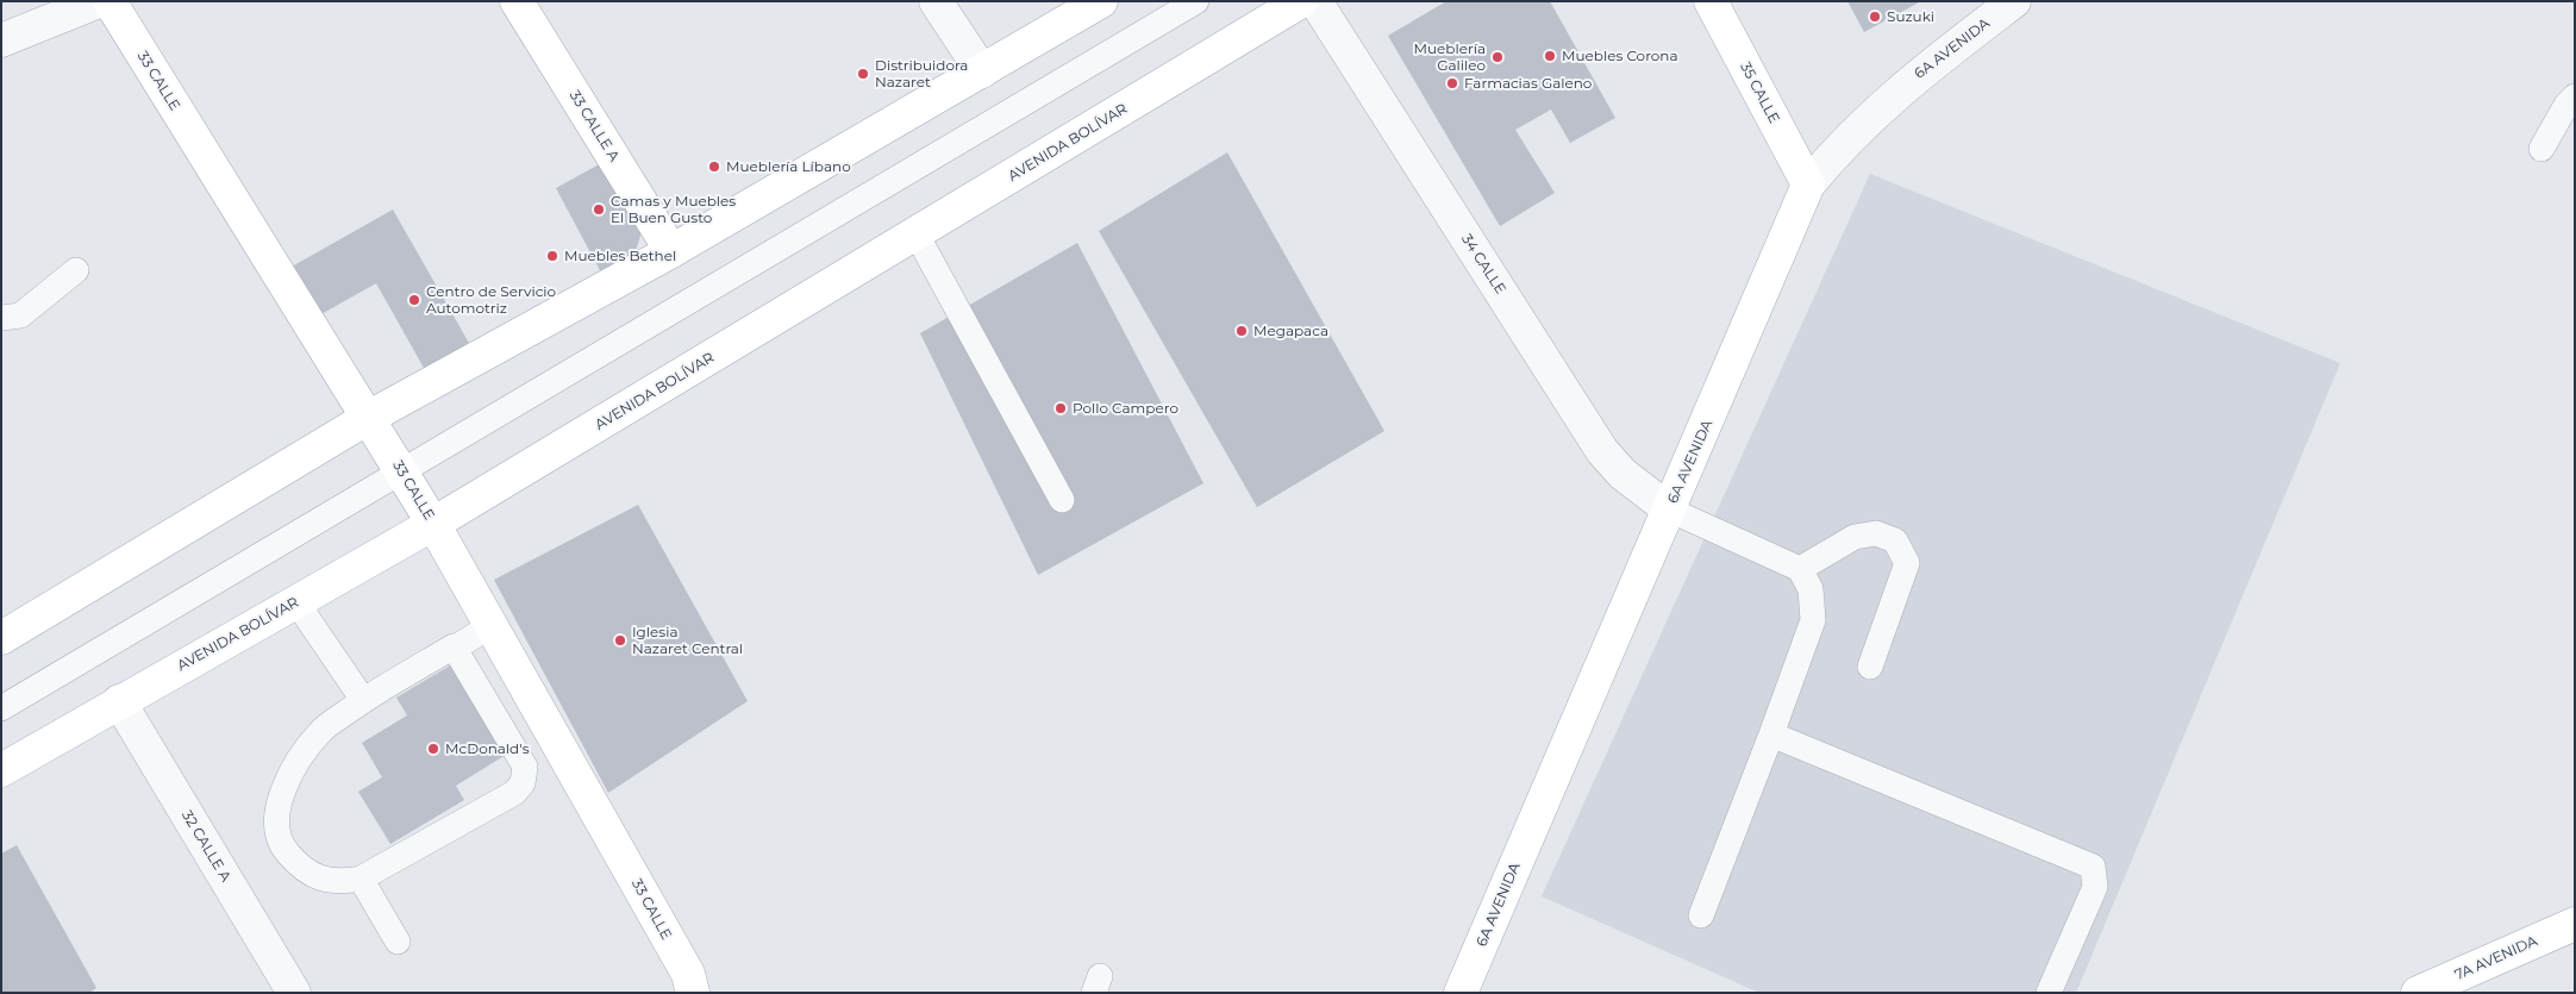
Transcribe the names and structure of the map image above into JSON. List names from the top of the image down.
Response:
{
  "streets": {
    "main road": [
      "6A AVENIDA",
      "33 CALLE",
      "35 CALLE",
      "33 CALLE A",
      "AVENIDA BOLÍVAR",
      "7A AVENIDA"
    ],
    "street": ["34 CALLE", "32 CALLE A"]
  },
  "crossings": [
    ["6A AVENIDA", "35 CALLE"],
    ["6A AVENIDA", "34 CALLE"],
    ["33 CALLE", "AVENIDA BOLÍVAR"],
    ["AVENIDA BOLÍVAR", "32 CALLE A"]
  ],
  "places": [
    "Suzuki",
    "Muebles Corona",
    "Mueblería Galileo",
    "Distribuidora Nazaret",
    "Farmacias Galeno",
    "Mueblería Líbano",
    "Camas y Muebles El Buen Gusto",
    "Muebles Bethel",
    "Centro de Servicio Automotriz",
    "Megapaca",
    "Pollo Campero",
    "Iglesia Nazaret Central",
    "McDonald's"
  ]
}
